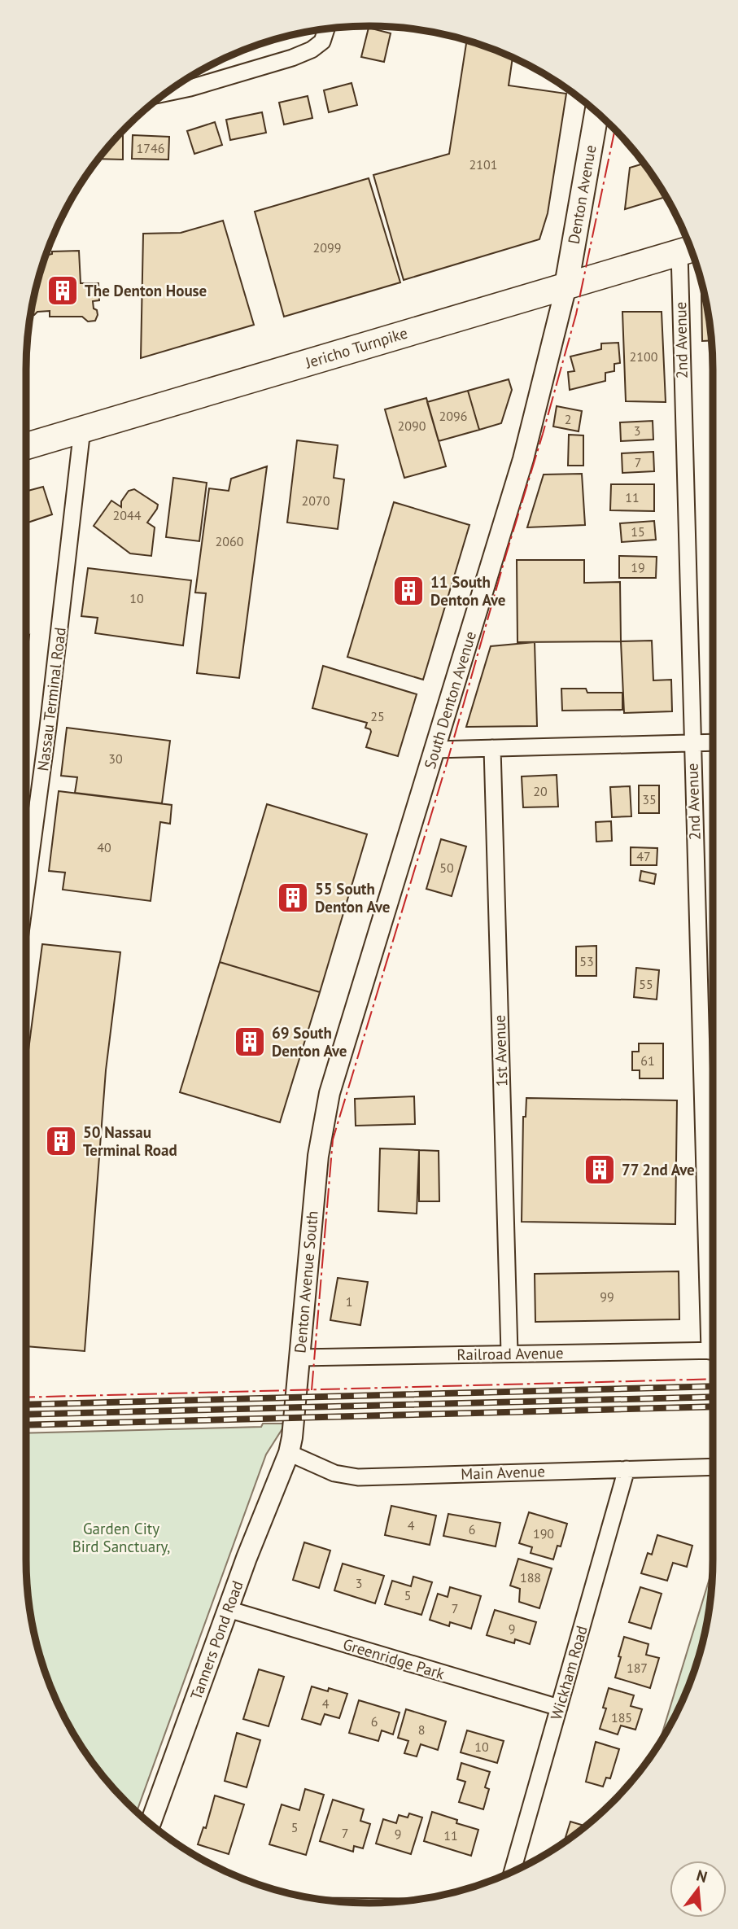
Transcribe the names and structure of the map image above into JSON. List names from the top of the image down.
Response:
{
  "streets": {
    "main road": ["Denton Avenue", "Jericho Turnpike"],
    "street": [
      "2nd Avenue",
      "Nassau Terminal Road",
      "South Denton Avenue",
      "1st Avenue",
      "Denton Avenue South",
      "Railroad Avenue",
      "Main Avenue",
      "Tanners Pond Road",
      "Greenridge Park",
      "Wickham Road"
    ]
  },
  "crossings": [
    ["Denton Avenue", "Jericho Turnpike"],
    ["Denton Avenue", "South Denton Avenue"],
    ["2nd Avenue", "Jericho Turnpike"],
    ["Jericho Turnpike", "Nassau Terminal Road"],
    ["Jericho Turnpike", "South Denton Avenue"],
    ["South Denton Avenue", "Denton Avenue South"],
    ["1st Avenue", "Railroad Avenue"],
    ["Denton Avenue South", "Railroad Avenue"],
    ["Denton Avenue South", "Main Avenue"],
    ["Denton Avenue South", "Tanners Pond Road"],
    ["Main Avenue", "Tanners Pond Road"],
    ["Main Avenue", "Wickham Road"],
    ["Tanners Pond Road", "Greenridge Park"],
    ["Greenridge Park", "Wickham Road"]
  ],
  "parks": ["Garden City Bird Sanctuary,"],
  "places": {
    "building": [
      "The Denton House",
      "11 South Denton Ave",
      "55 South Denton Ave",
      "69 South Denton Ave",
      "50 Nassau Terminal Road",
      "77 2nd Ave"
    ]
  },
  "house_numbers": [
    "1746",
    "2101",
    "2099",
    "2100",
    "2096",
    "2",
    "2090",
    "3",
    "7",
    "11",
    "2070",
    "2044",
    "15",
    "2060",
    "19",
    "10",
    "25",
    "30",
    "20",
    "35",
    "40",
    "47",
    "50",
    "53",
    "55",
    "61",
    "99",
    "1",
    "4",
    "6",
    "190",
    "188",
    "3",
    "5",
    "7",
    "9",
    "187",
    "4",
    "185",
    "6",
    "8",
    "10",
    "5",
    "7",
    "9",
    "11"
  ],
  "north": "top"
}
